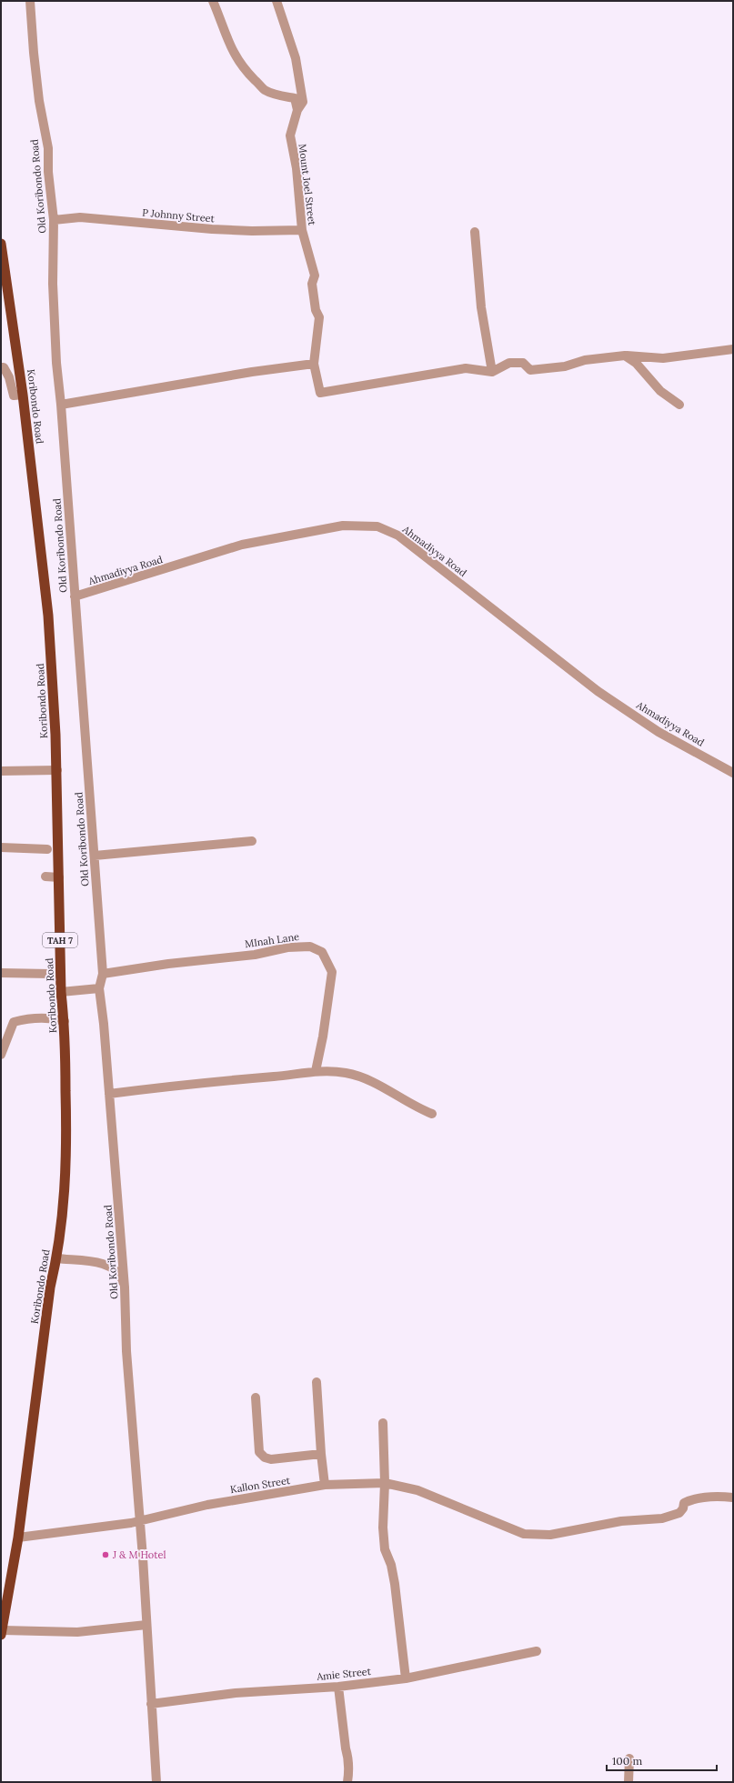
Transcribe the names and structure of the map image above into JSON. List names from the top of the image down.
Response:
{
  "streets": {
    "highway": ["Koribondo Road", "TAH 7"],
    "street": [
      "Mount Joel Street",
      "Old Koribondo Road",
      "P Johnny Street",
      "Ahmadiyya Road",
      "MInah Lane",
      "Kallon Street",
      "Amie Street"
    ]
  },
  "crossings": [
    ["Mount Joel Street", "P Johnny Street"],
    ["Old Koribondo Road", "P Johnny Street"],
    ["Old Koribondo Road", "Ahmadiyya Road"],
    ["Old Koribondo Road", "MInah Lane"],
    ["Old Koribondo Road", "Kallon Street"],
    ["Old Koribondo Road", "Amie Street"],
    ["Koribondo Road", "Kallon Street"]
  ],
  "places": ["J & M Hotel"],
  "scale_bar": "100 m"
}
